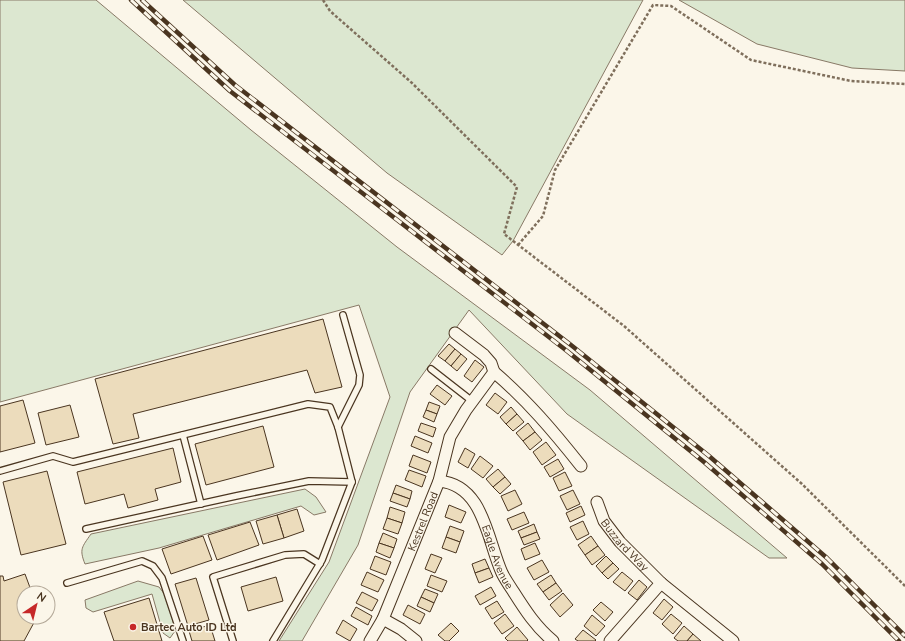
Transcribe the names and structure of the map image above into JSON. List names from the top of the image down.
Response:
{
  "streets": {
    "street": ["Kestrel Road", "Buzzard Way", "Eagle Avenue"]
  },
  "crossings": [
    ["Kestrel Road", "Eagle Avenue"]
  ],
  "places": ["Bartec Auto ID Ltd"],
  "north": "top right"
}
